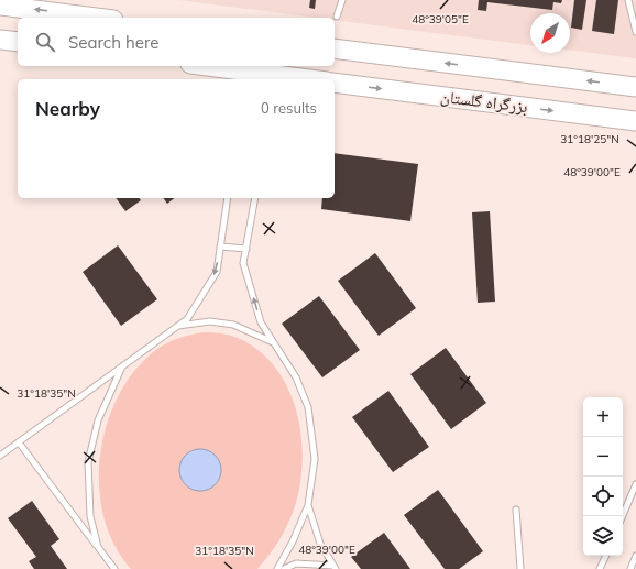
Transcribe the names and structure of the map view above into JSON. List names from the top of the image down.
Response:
{
  "streets": {
    "highway": ["بزرگراه گلستان"]
  },
  "north": "bottom left",
  "page": {
    "search": "Search here",
    "heading": ["Nearby", "0 results"],
    "map_buttons": ["+", "−"]
  },
  "coordinates": [
    "48°39'05\"E",
    "31°18'25\"N",
    "48°39'00\"E",
    "31°18'35\"N"
  ]
}
